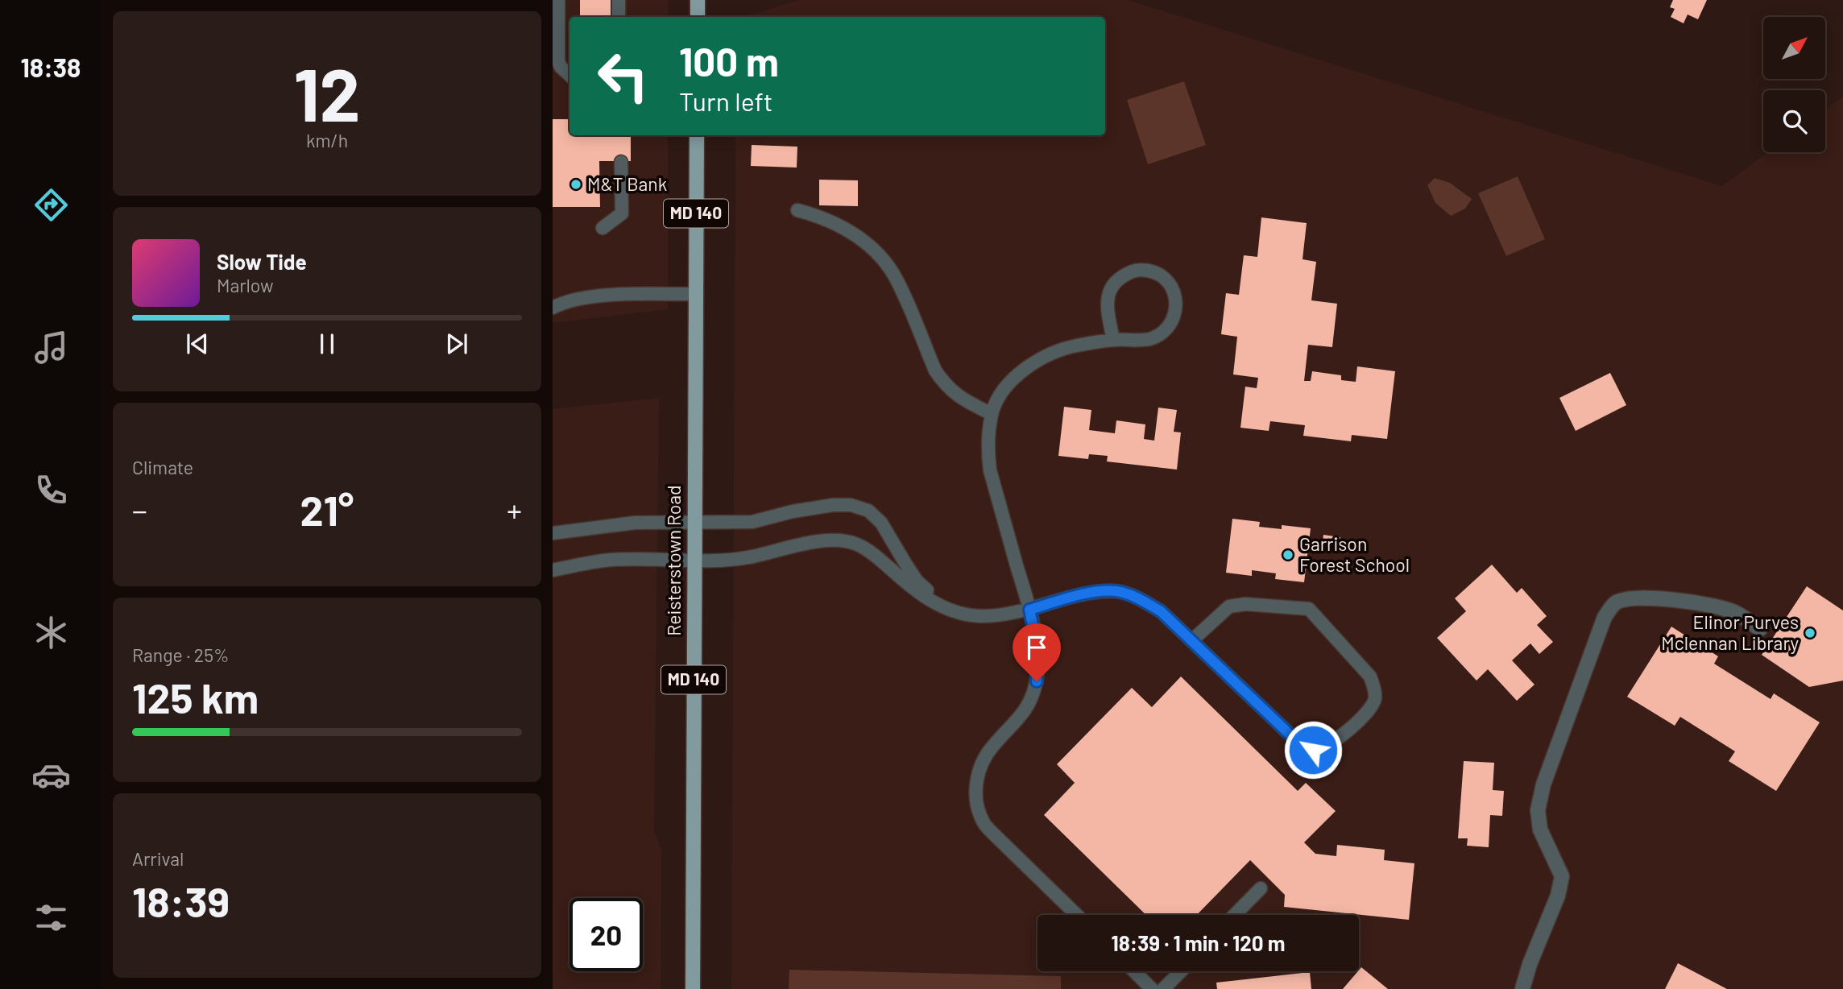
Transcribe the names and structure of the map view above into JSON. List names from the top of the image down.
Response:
{
  "streets": {
    "main road": ["MD 140", "Reisterstown Road"]
  },
  "places": ["M&T Bank", "Garrison Forest School", "Elinor Purves Mclennan Library"],
  "north": "top right",
  "page": {
    "tabs": "18:38",
    "tile": [
      ["12", "km/h"],
      "Climate",
      ["Range · 25%", "125 km"],
      ["Arrival", "18:39"]
    ],
    "turn": ["100 m", "Turn left"],
    "song": ["Slow Tide", "Marlow"],
    "heat": ["−", "21°", "+"],
    "limit": "20",
    "trip": "18:39 · 1 min · 120 m"
  }
}
